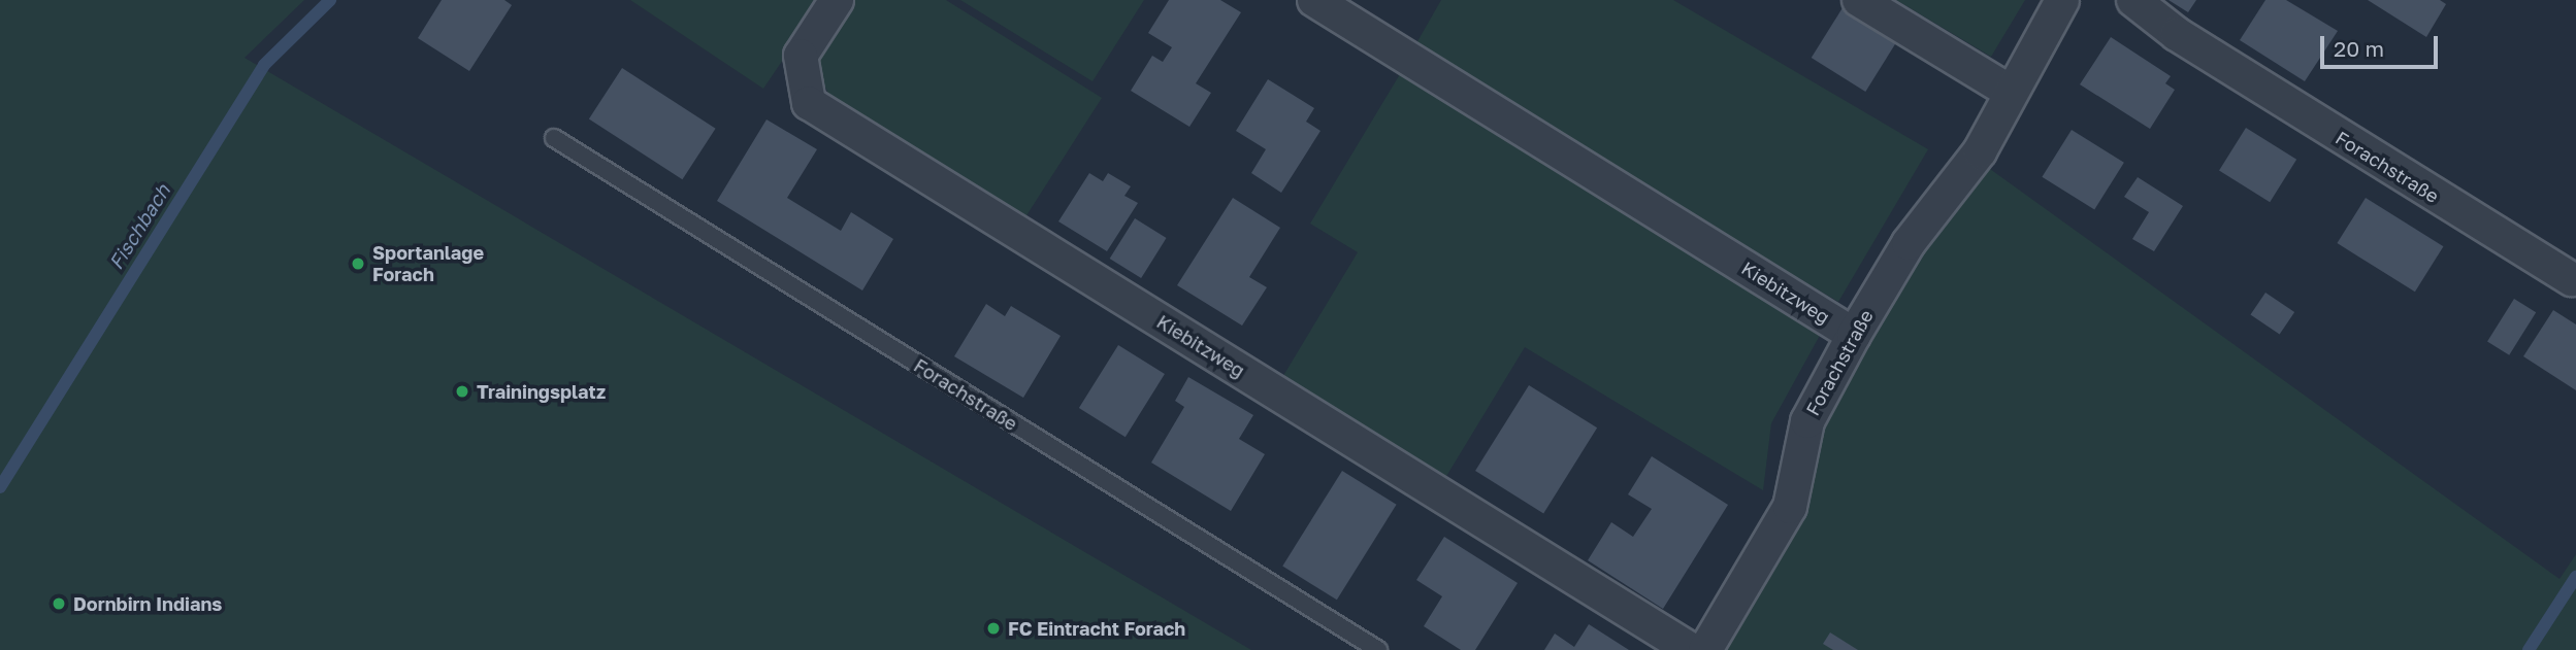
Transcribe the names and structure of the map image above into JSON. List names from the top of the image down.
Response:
{
  "streets": {
    "street": ["Forachstraße", "Kiebitzweg"]
  },
  "crossings": [
    ["Forachstraße", "Kiebitzweg"]
  ],
  "water": ["Fischbach"],
  "places": [
    "Sportanlage Forach",
    "Trainingsplatz",
    "Dornbirn Indians",
    "FC Eintracht Forach"
  ],
  "scale_bar": "20 m"
}
